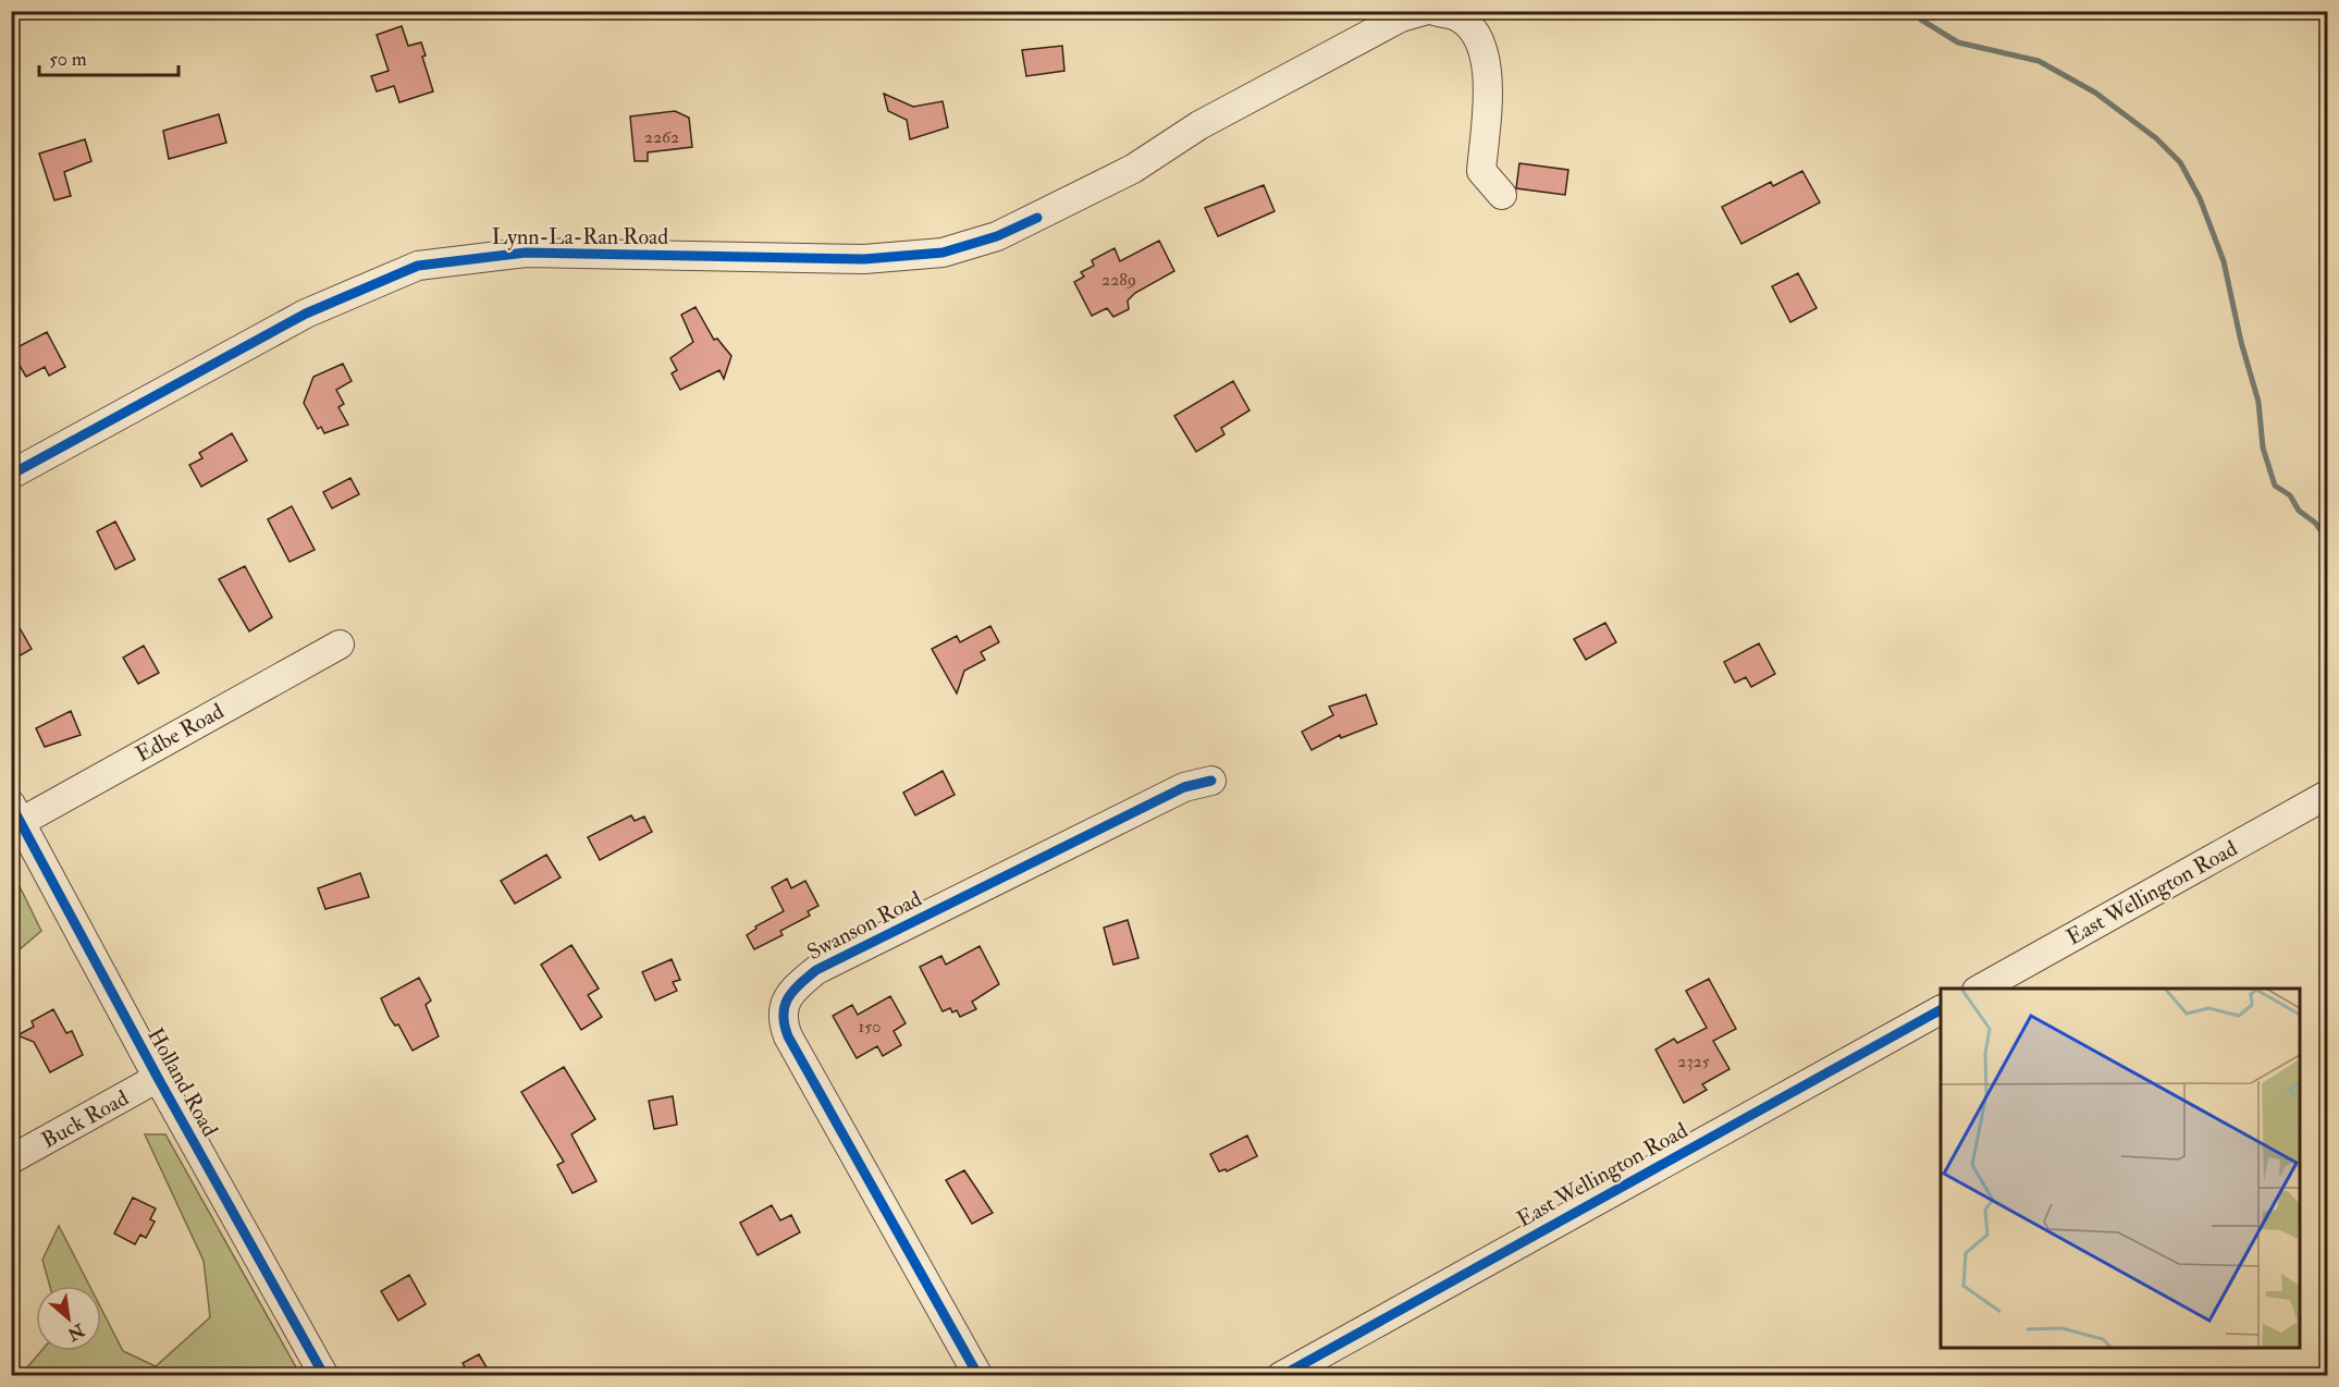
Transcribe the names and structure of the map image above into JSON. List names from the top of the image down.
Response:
{
  "streets": {
    "street": [
      "Lynn-La-Ran Road",
      "Edbe Road",
      "East Wellington Road",
      "Swanson Road",
      "Holland Road",
      "Buck Road"
    ]
  },
  "crossings": [
    ["Edbe Road", "Holland Road"],
    ["Holland Road", "Buck Road"]
  ],
  "house_numbers": [
    "2262",
    "2289",
    "150",
    "2325"
  ],
  "scale_bar": "50 m",
  "north": "bottom right"
}
